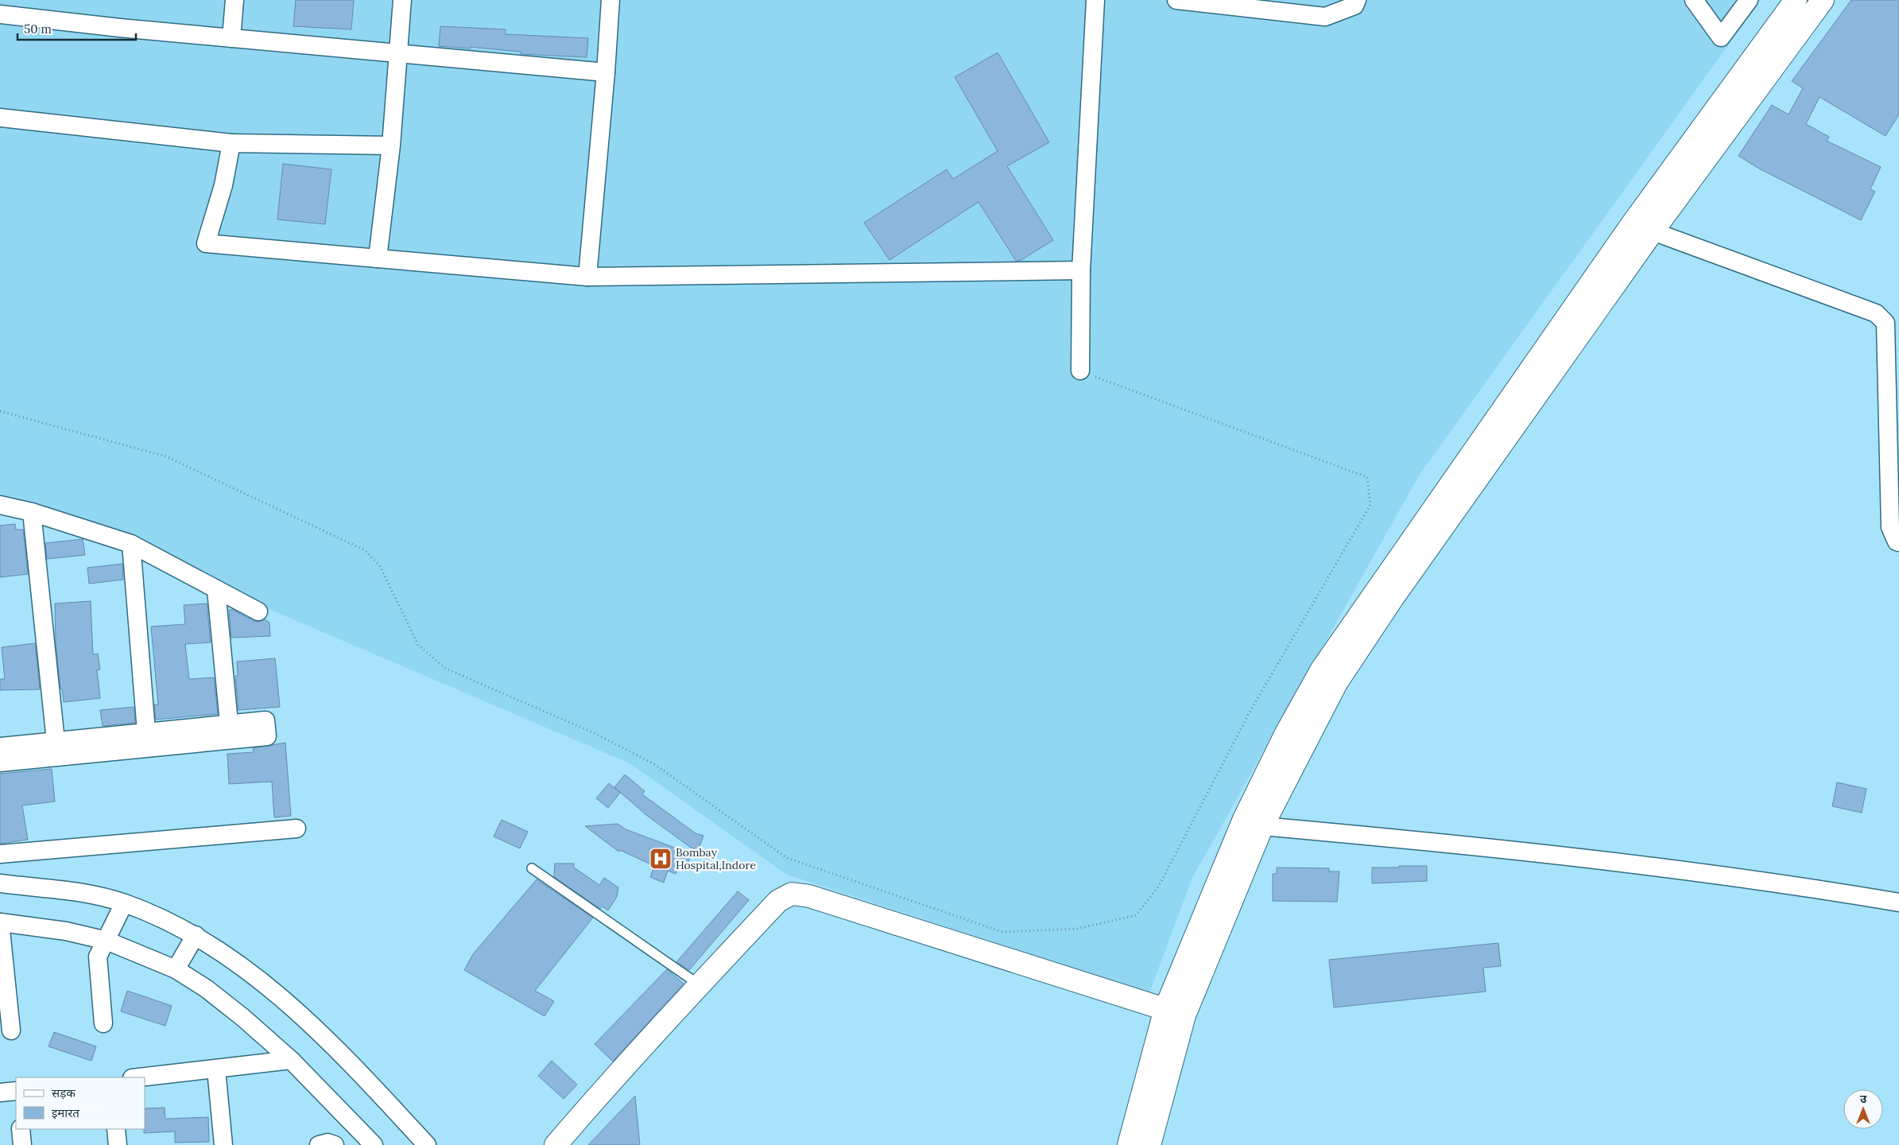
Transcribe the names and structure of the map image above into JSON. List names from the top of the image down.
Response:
{
  "places": {
    "hospital": ["Bombay Hospital,Indore"]
  },
  "legend": ["सड़क", "इमारत"],
  "scale_bar": "50 m",
  "north": "top"
}
